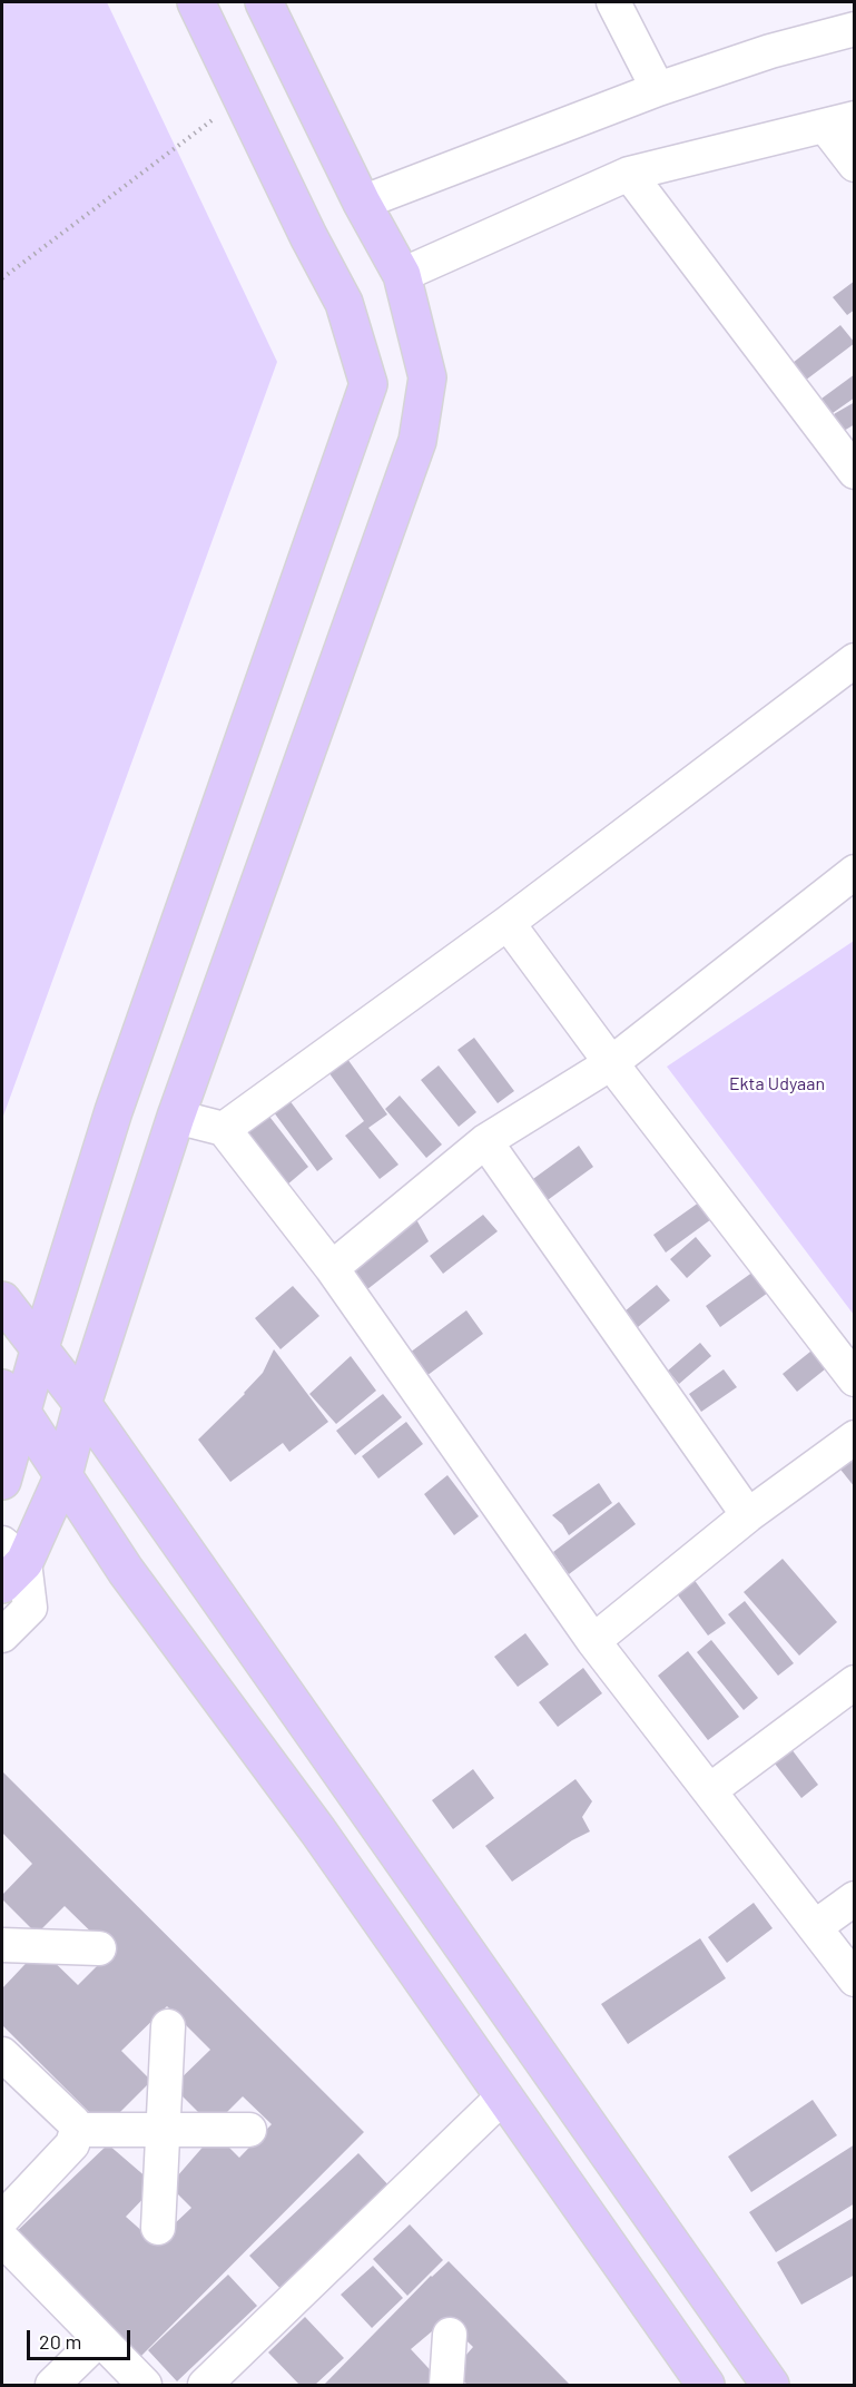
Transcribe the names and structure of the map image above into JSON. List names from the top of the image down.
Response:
{
  "parks": ["Ekta Udyaan"],
  "scale_bar": "20 m"
}
